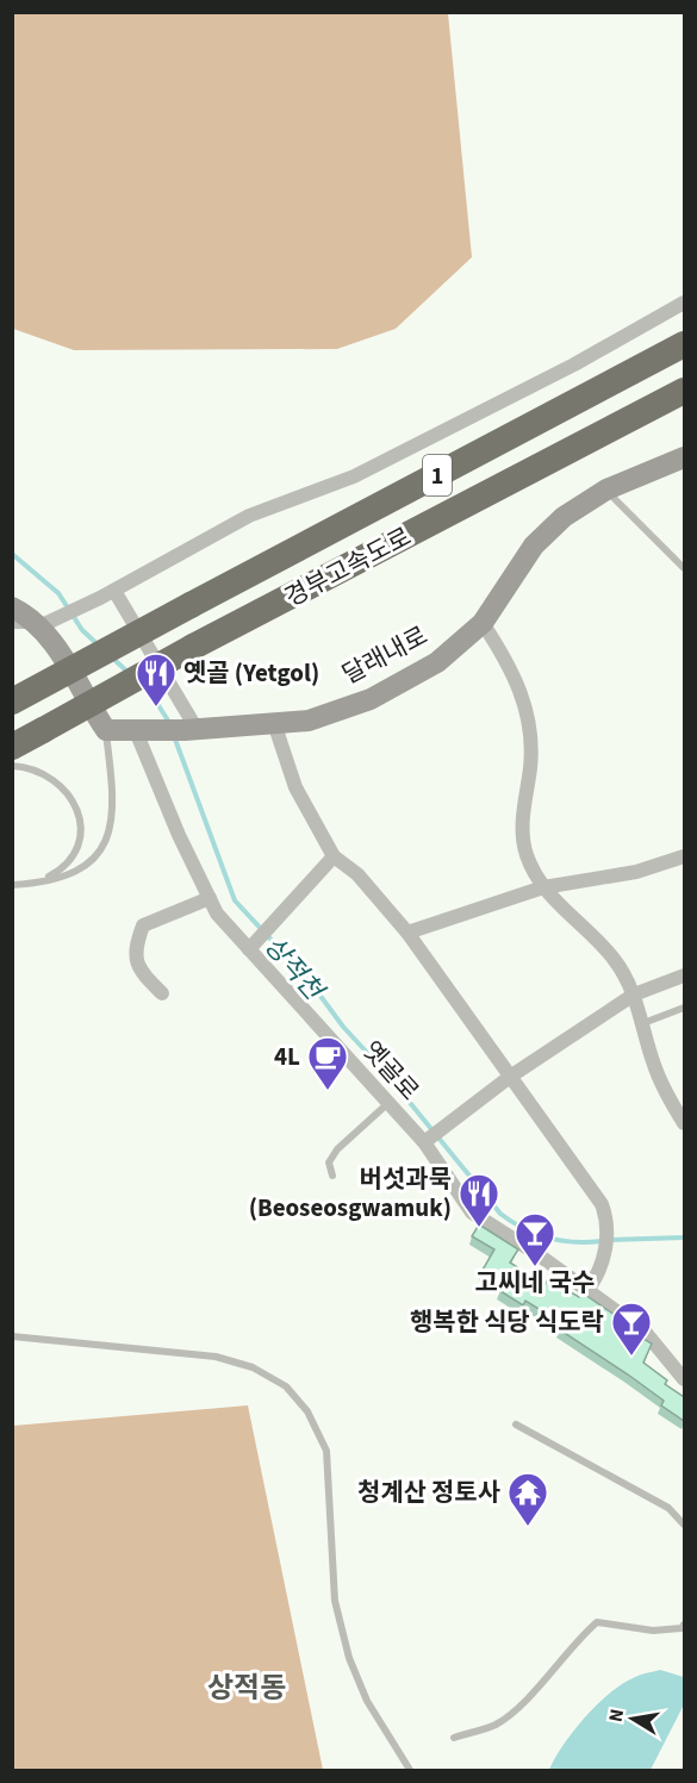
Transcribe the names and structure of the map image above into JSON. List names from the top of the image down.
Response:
{
  "streets": {
    "highway": ["1", "경부고속도로"],
    "street": ["달래내로", "옛골로"]
  },
  "crossings": [
    ["달래내로", "옛골로"]
  ],
  "districts": ["상적동"],
  "water": ["상적천"],
  "places": {
    "restaurant": ["옛골 (Yetgol)", "버섯과묵 (Beoseosgwamuk)"],
    "cafe": ["4L"],
    "bar": ["고씨네 국수", "행복한 식당 식도락"],
    "temple": ["청계산 정토사"]
  },
  "north": "left"
}
